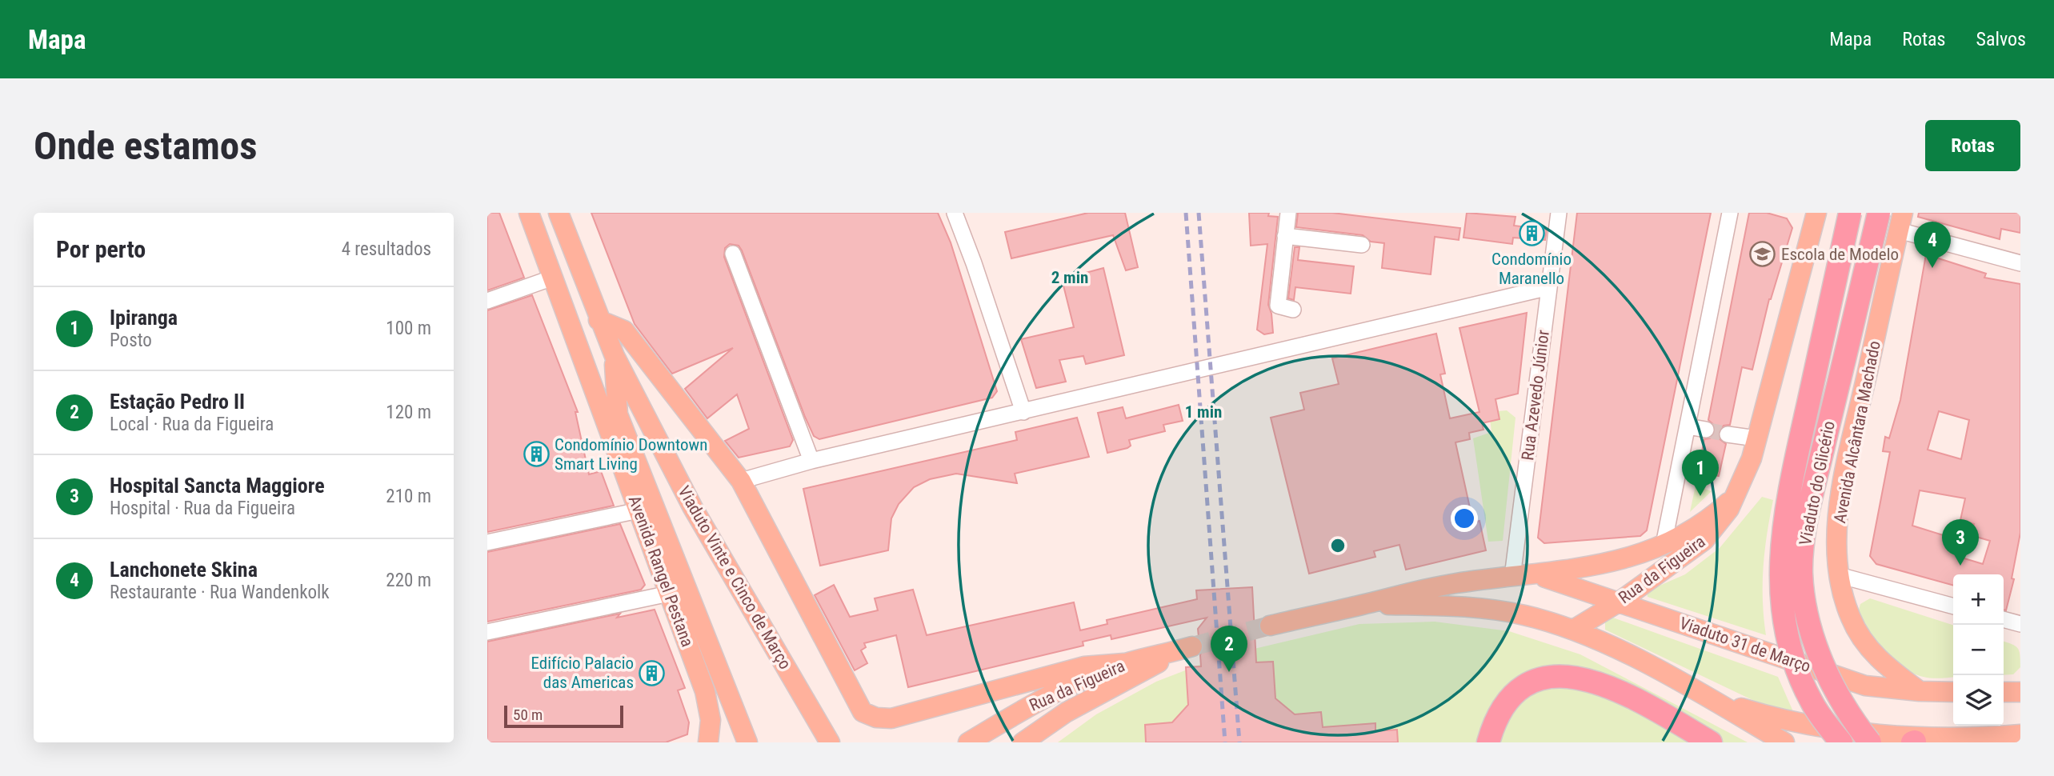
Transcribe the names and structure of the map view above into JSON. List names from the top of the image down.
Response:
{
  "streets": {
    "highway": ["Viaduto do Glicério"],
    "main road": [
      "Avenida Alcântara Machado",
      "Rua da Figueira",
      "Avenida Rangel Pestana",
      "Viaduto Vinte e Cinco de Março",
      "Viaduto 31 de Março"
    ],
    "street": ["Rua Azevedo Júnior"]
  },
  "crossings": [
    ["Avenida Alcântara Machado", "Viaduto 31 de Março"],
    ["Rua da Figueira", "Viaduto 31 de Março"],
    ["Avenida Rangel Pestana", "Viaduto Vinte e Cinco de Março"]
  ],
  "places": {
    "building": ["Condomínio Maranello", "Condomínio Downtown Smart Living", "Edifício Palacio das Americas"],
    "school or university": ["Escola de Modelo"]
  },
  "scale_bar": "50 m",
  "page": {
    "header": "Mapa",
    "nav": ["Mapa", "Rotas", "Salvos"],
    "buttons": "Rotas",
    "title": "Onde estamos",
    "heading": ["Por perto", "4 resultados"],
    "pins": [
      "4",
      "1",
      "3",
      "2"
    ],
    "list": [
      {
        "mark": "1",
        "name": "Ipiranga",
        "note": "Posto",
        "value": "100 m"
      },
      {
        "mark": "2",
        "name": "Estação Pedro II",
        "note": "Local · Rua da Figueira",
        "value": "120 m"
      },
      {
        "mark": "3",
        "name": "Hospital Sancta Maggiore",
        "note": "Hospital · Rua da Figueira",
        "value": "210 m"
      },
      {
        "mark": "4",
        "name": "Lanchonete Skina",
        "note": "Restaurante · Rua Wandenkolk",
        "value": "220 m"
      }
    ],
    "map_buttons": ["+", "−"],
    "scale": "50 m"
  },
  "rings": ["2 min", "1 min"]
}
